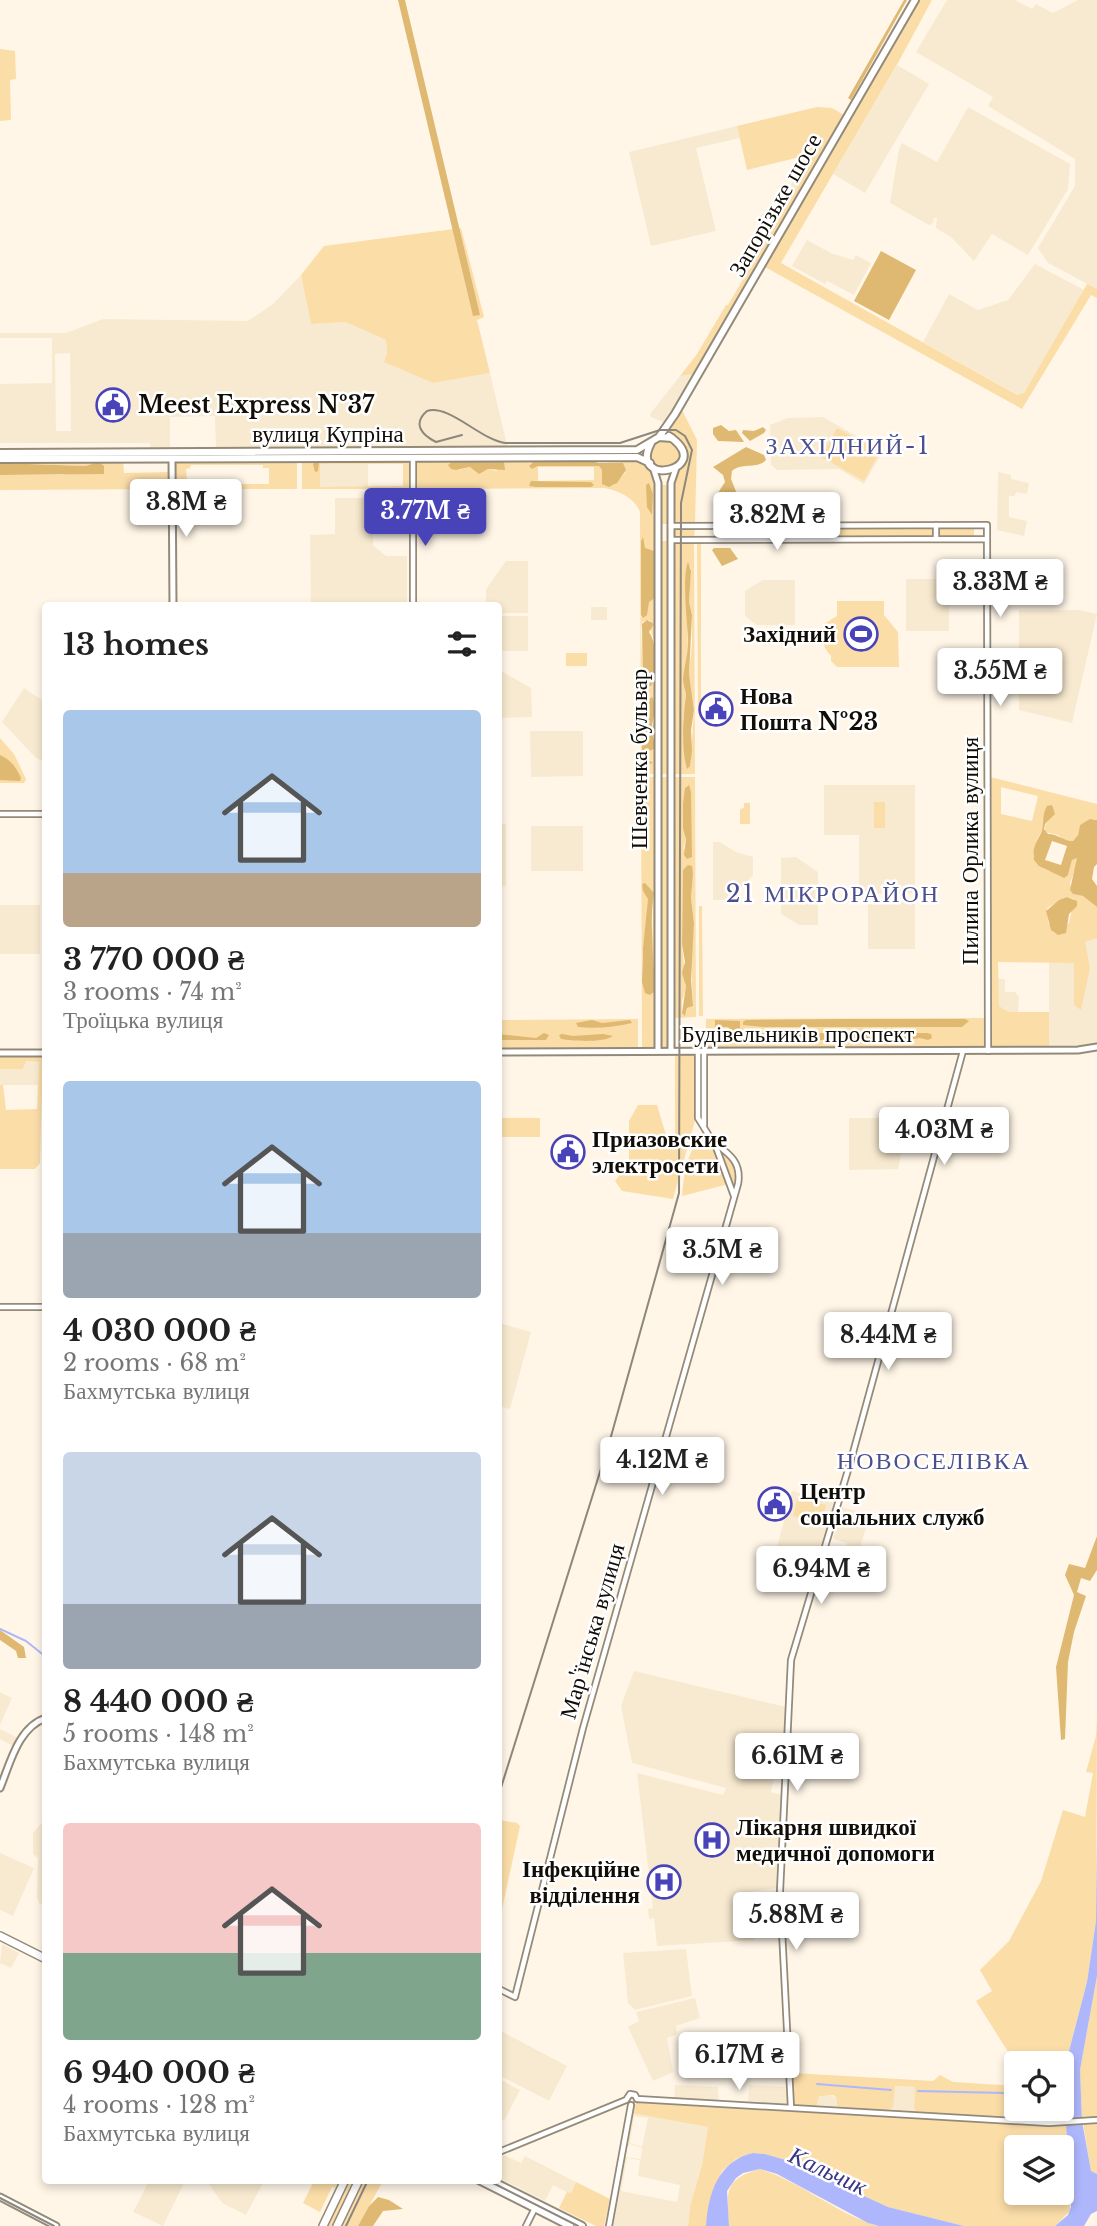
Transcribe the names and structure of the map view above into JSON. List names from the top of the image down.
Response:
{
  "streets": {
    "main road": [
      "Запорізьке шосе",
      "вулиця Купріна",
      "Шевченка бульвар",
      "Будівельників проспект"
    ],
    "street": ["Пилипа Орлика вулиця", "Мар'їнська вулиця"]
  },
  "crossings": [
    ["Запорізьке шосе", "вулиця Купріна"],
    ["Запорізьке шосе", "Шевченка бульвар"],
    ["вулиця Купріна", "Шевченка бульвар"],
    ["Шевченка бульвар", "Будівельників проспект"],
    ["Пилипа Орлика вулиця", "Будівельників проспект"]
  ],
  "districts": ["ЗАХІДНИЙ-1", "21 МІКРОРАЙОН", "НОВОСЕЛІВКА"],
  "water": ["Кальчик"],
  "places": {
    "public building": [
      "Meest Express №37",
      "Нова Пошта №23",
      "Приазовские электросети",
      "Центр соціальних служб"
    ],
    "sports": ["Західний"],
    "hospital": ["Лікарня швидкої медичної допомоги", "Інфекційне відділення"]
  },
  "page": {
    "price": [
      "3.8M ₴",
      "3.77M ₴",
      "3.82M ₴",
      "3.33M ₴",
      "3.55M ₴",
      "4.03M ₴",
      "3.5M ₴",
      "8.44M ₴",
      "4.12M ₴",
      "6.94M ₴",
      "6.61M ₴",
      "5.88M ₴",
      "6.17M ₴"
    ],
    "heading": "13 homes",
    "list": [
      {
        "name": "3 770 000 ₴",
        "note": "3 rooms · 74 m² · Троїцька вулиця"
      },
      {
        "name": "4 030 000 ₴",
        "note": "2 rooms · 68 m² · Бахмутська вулиця"
      },
      {
        "name": "8 440 000 ₴",
        "note": "5 rooms · 148 m² · Бахмутська вулиця"
      },
      {
        "name": "6 940 000 ₴",
        "note": "4 rooms · 128 m² · Бахмутська вулиця"
      }
    ]
  }
}
